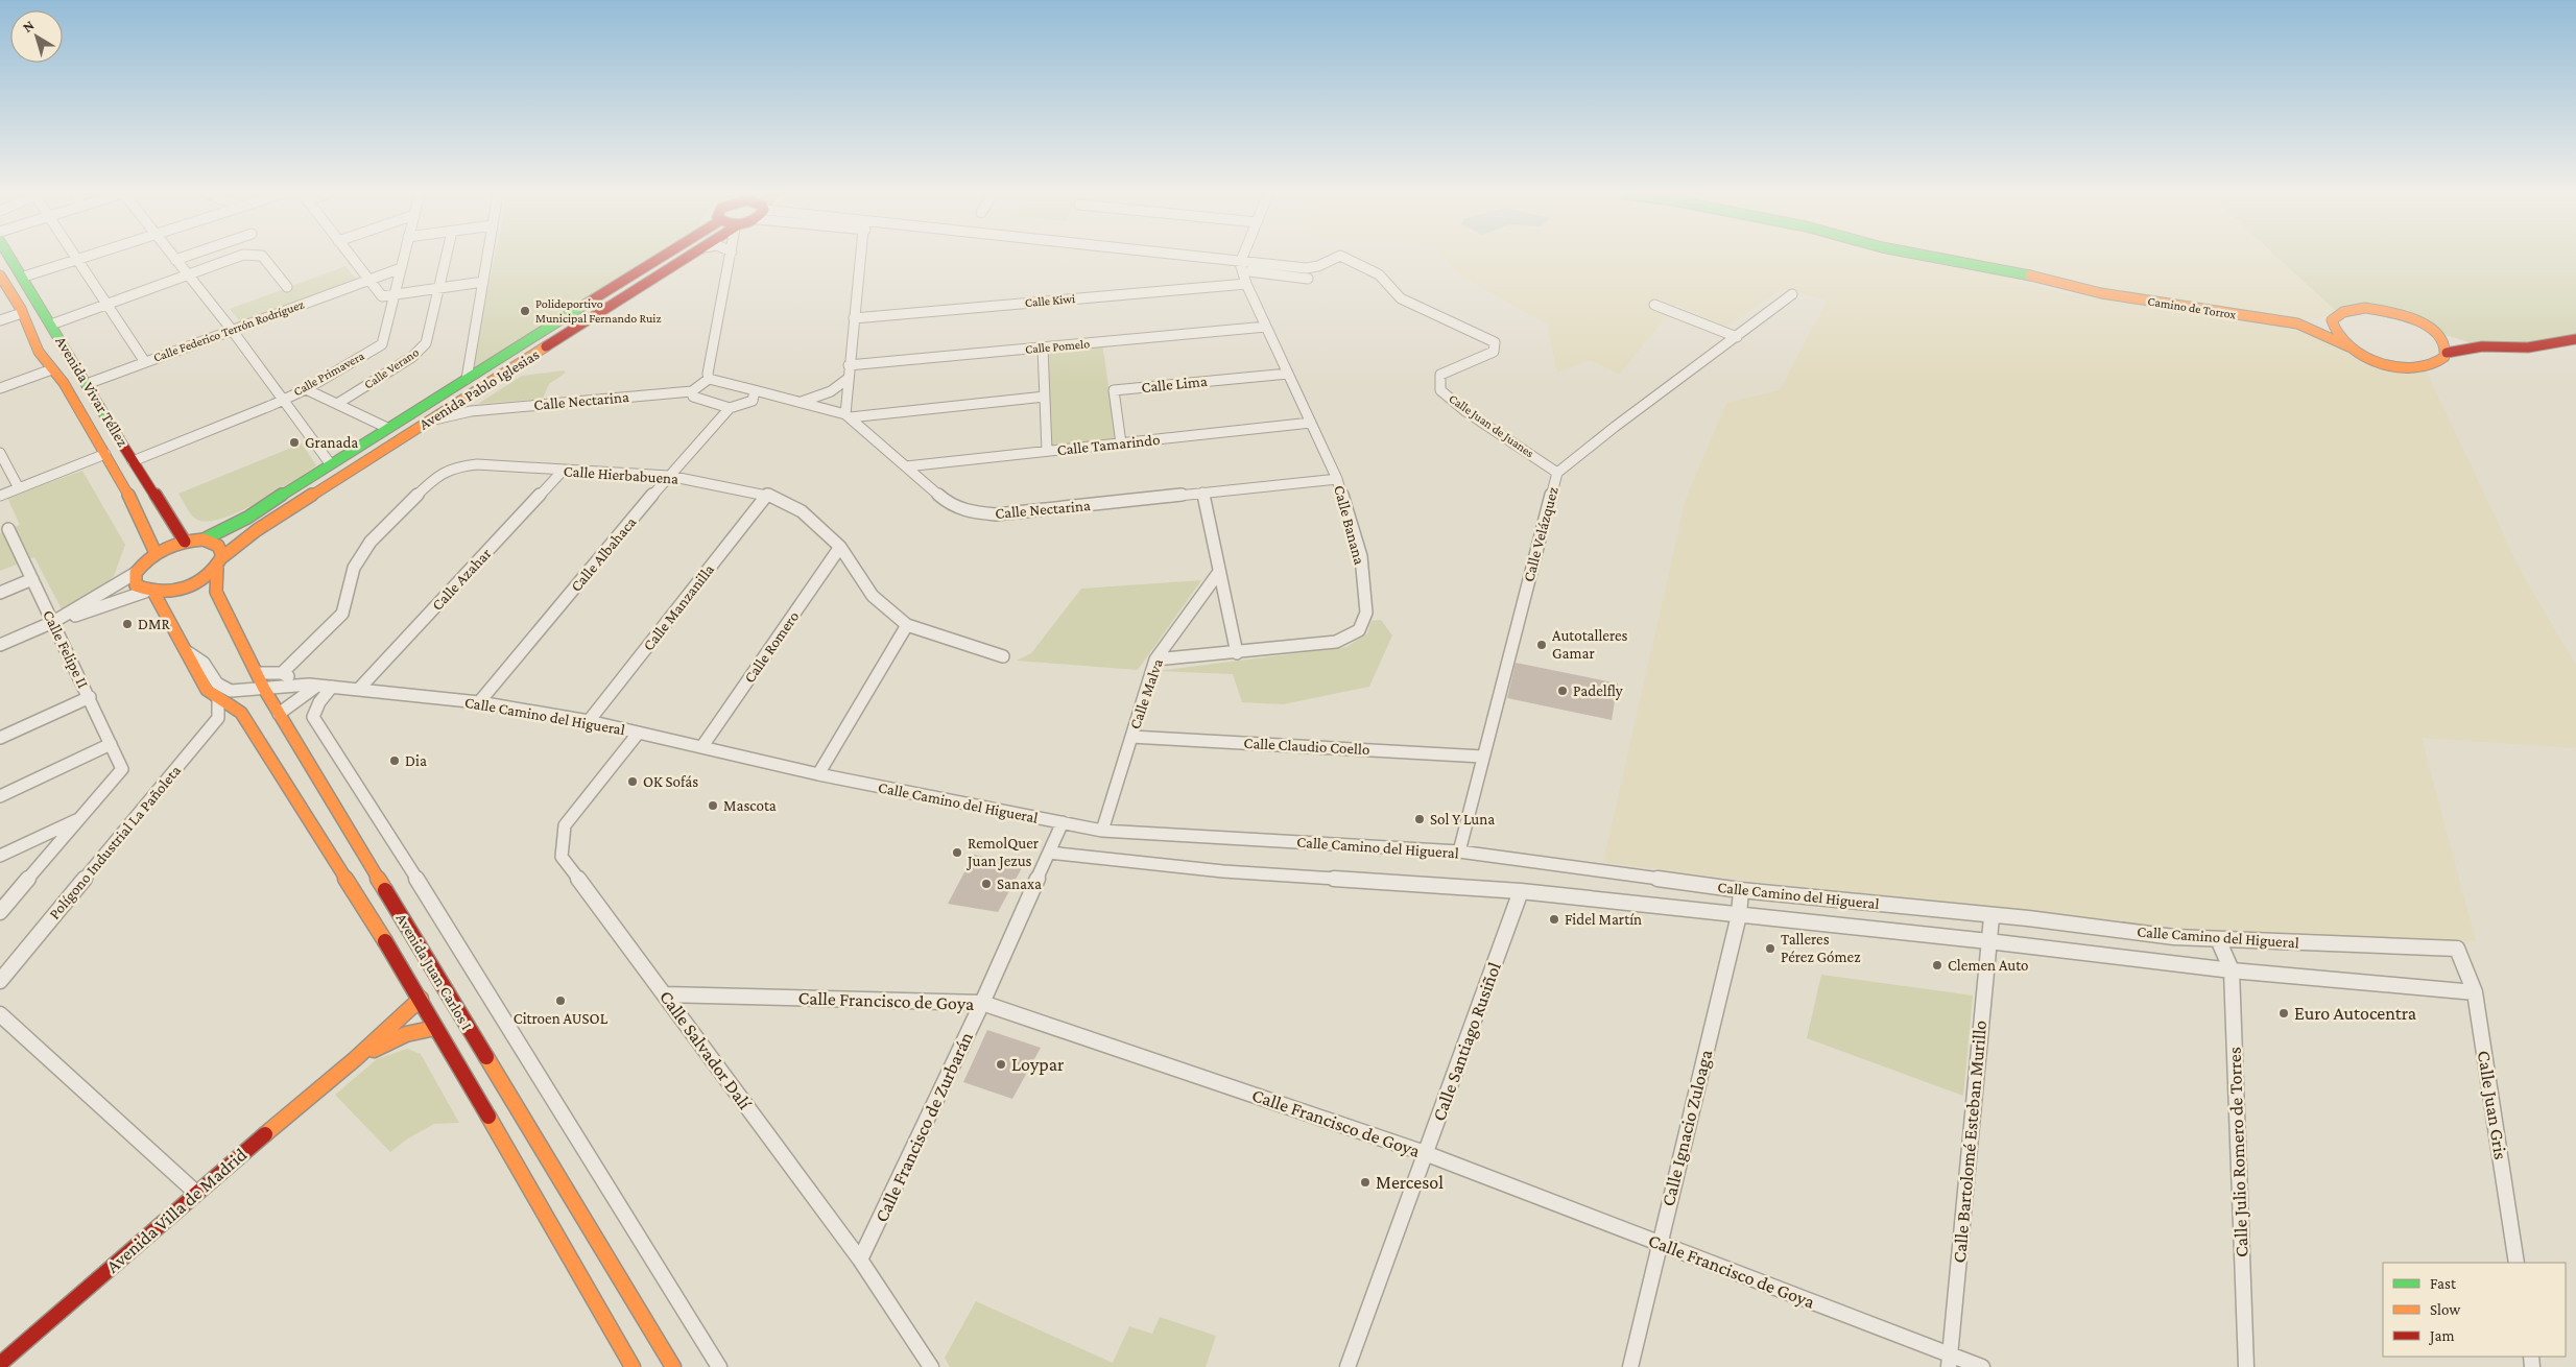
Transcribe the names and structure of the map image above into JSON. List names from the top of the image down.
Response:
{
  "streets": {
    "street": [
      "Calle Kiwi",
      "Camino de Torrox",
      "Calle Federico Terrón Rodríguez",
      "Calle Pomelo",
      "Calle Verano",
      "Calle Primavera",
      "Calle Lima",
      "Avenida Pablo Iglesias",
      "Avenida Vivar Téllez",
      "Calle Nectarina",
      "Calle Juan de Juanes",
      "Calle Tamarindo",
      "Calle Hierbabuena",
      "Calle Banana",
      "Calle Velázquez",
      "Calle Albahaca",
      "Calle Azahar",
      "Calle Manzanilla",
      "Calle Romero",
      "Calle Felipe II",
      "Calle Malva",
      "Calle Camino del Higueral",
      "Calle Claudio Coello",
      "Polígono Industrial La Pañoleta",
      "Avenida Juan Carlos I",
      "Calle Francisco de Goya",
      "Calle Santiago Rusiñol",
      "Calle Salvador Dalí",
      "Calle Juan Gris",
      "Calle Francisco de Zurbarán",
      "Calle Ignacio Zuloaga",
      "Calle Bartolomé Esteban Murillo",
      "Calle Julio Romero de Torres",
      "Avenida Villa de Madrid"
    ]
  },
  "crossings": [
    ["Calle Kiwi", "Calle Banana"],
    ["Calle Federico Terrón Rodríguez", "Calle Primavera"],
    ["Calle Federico Terrón Rodríguez", "Avenida Vivar Téllez"],
    ["Calle Pomelo", "Calle Banana"],
    ["Calle Primavera", "Avenida Vivar Téllez"],
    ["Calle Lima", "Calle Tamarindo"],
    ["Calle Lima", "Calle Banana"],
    ["Avenida Pablo Iglesias", "Calle Nectarina"],
    ["Calle Nectarina", "Calle Tamarindo"],
    ["Calle Nectarina", "Calle Banana"],
    ["Calle Juan de Juanes", "Calle Banana"],
    ["Calle Juan de Juanes", "Calle Velázquez"],
    ["Calle Tamarindo", "Calle Banana"],
    ["Calle Hierbabuena", "Calle Albahaca"],
    ["Calle Hierbabuena", "Calle Azahar"],
    ["Calle Hierbabuena", "Calle Manzanilla"],
    ["Calle Hierbabuena", "Calle Romero"],
    ["Calle Hierbabuena", "Calle Camino del Higueral"],
    ["Calle Banana", "Calle Malva"],
    ["Calle Velázquez", "Calle Camino del Higueral"],
    ["Calle Velázquez", "Calle Claudio Coello"],
    ["Calle Albahaca", "Calle Camino del Higueral"],
    ["Calle Azahar", "Calle Camino del Higueral"],
    ["Calle Manzanilla", "Calle Camino del Higueral"],
    ["Calle Romero", "Calle Camino del Higueral"],
    ["Calle Malva", "Calle Camino del Higueral"],
    ["Calle Malva", "Calle Claudio Coello"],
    ["Calle Camino del Higueral", "Avenida Juan Carlos I"],
    ["Calle Camino del Higueral", "Calle Santiago Rusiñol"],
    ["Calle Camino del Higueral", "Calle Salvador Dalí"],
    ["Calle Camino del Higueral", "Calle Juan Gris"],
    ["Calle Camino del Higueral", "Calle Francisco de Zurbarán"],
    ["Calle Camino del Higueral", "Calle Ignacio Zuloaga"],
    ["Calle Camino del Higueral", "Calle Bartolomé Esteban Murillo"],
    ["Calle Camino del Higueral", "Calle Julio Romero de Torres"],
    ["Polígono Industrial La Pañoleta", "Avenida Juan Carlos I"],
    ["Calle Francisco de Goya", "Calle Santiago Rusiñol"],
    ["Calle Francisco de Goya", "Calle Salvador Dalí"],
    ["Calle Francisco de Goya", "Calle Francisco de Zurbarán"],
    ["Calle Francisco de Goya", "Calle Ignacio Zuloaga"],
    ["Calle Francisco de Goya", "Calle Bartolomé Esteban Murillo"],
    ["Calle Salvador Dalí", "Calle Francisco de Zurbarán"]
  ],
  "places": [
    "Polideportivo Municipal Fernando Ruiz",
    "Granada",
    "DMR",
    "Autotalleres Gamar",
    "Padelfly",
    "Dia",
    "OK Sofás",
    "Mascota",
    "Sol Y Luna",
    "RemolQuer Juan Jezus",
    "Sanaxa",
    "Fidel Martín",
    "Talleres Pérez Gómez",
    "Clemen Auto",
    "Citroen AUSOL",
    "Euro Autocentra",
    "Loypar",
    "Mercesol"
  ],
  "legend": ["Fast", "Slow", "Jam"],
  "north": "top left"
}
